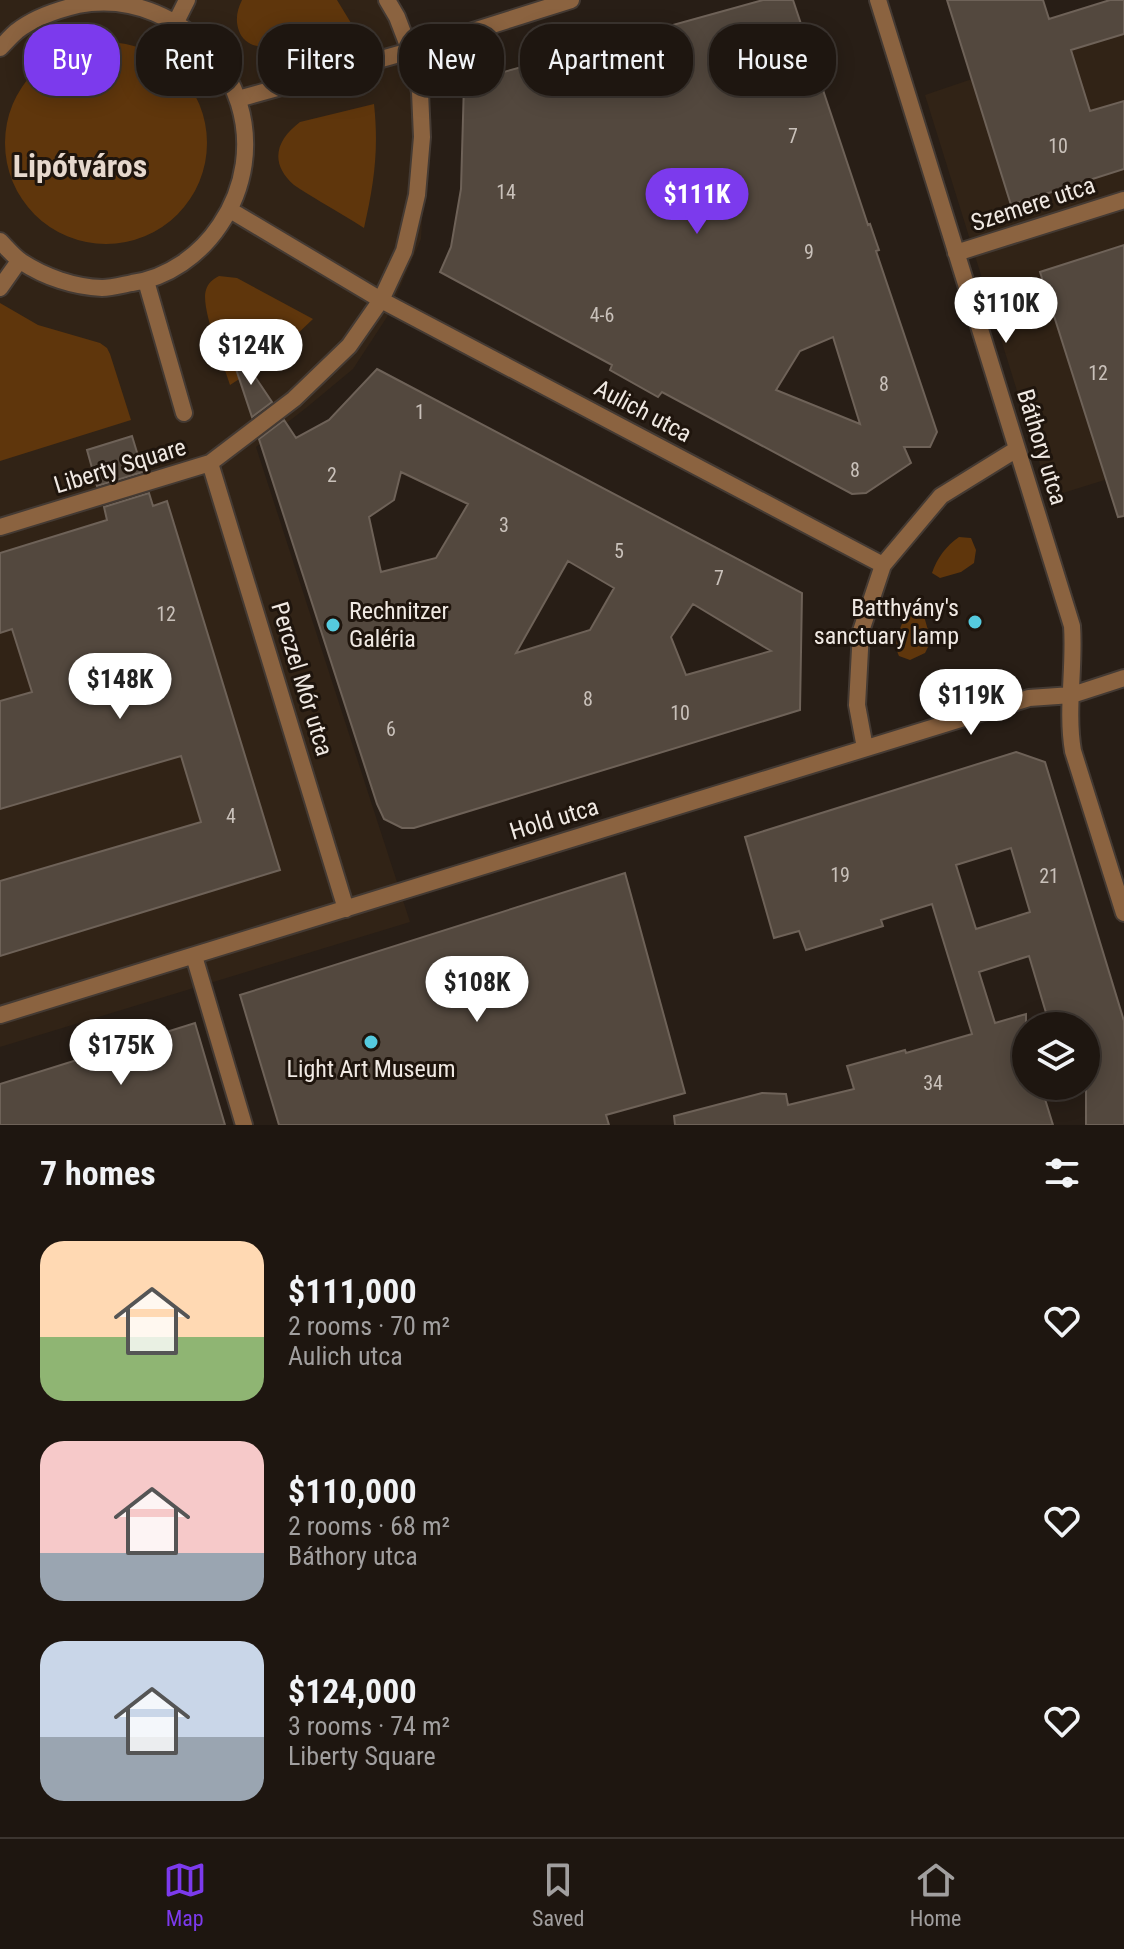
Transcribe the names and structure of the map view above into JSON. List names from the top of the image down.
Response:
{
  "streets": {
    "street": [
      "Szemere utca",
      "Aulich utca",
      "Báthory utca",
      "Liberty Square",
      "Perczel Mór utca",
      "Hold utca"
    ]
  },
  "crossings": [
    ["Szemere utca", "Báthory utca"],
    ["Aulich utca", "Liberty Square"],
    ["Báthory utca", "Hold utca"],
    ["Liberty Square", "Perczel Mór utca"],
    ["Perczel Mór utca", "Hold utca"]
  ],
  "districts": ["Lipótváros"],
  "places": ["Batthyány's sanctuary lamp", "Rechnitzer Galéria", "Light Art Museum"],
  "house_numbers": [
    "7",
    "10",
    "14",
    "9",
    "4-6",
    "12",
    "8",
    "1",
    "8",
    "2",
    "3",
    "5",
    "7",
    "12",
    "8",
    "10",
    "6",
    "4",
    "19",
    "21",
    "34"
  ],
  "page": {
    "chip": [
      "Buy",
      "Rent",
      "Filters",
      "New",
      "Apartment",
      "House"
    ],
    "price": [
      "$111K",
      "$110K",
      "$124K",
      "$148K",
      "$119K",
      "$108K",
      "$175K"
    ],
    "heading": "7 homes",
    "list": [
      {
        "name": "$111,000",
        "note": "2 rooms · 70 m² · Aulich utca"
      },
      {
        "name": "$110,000",
        "note": "2 rooms · 68 m² · Báthory utca"
      },
      {
        "name": "$124,000",
        "note": "3 rooms · 74 m² · Liberty Square"
      }
    ],
    "tabs": ["Map", "Saved", "Home"]
  }
}
